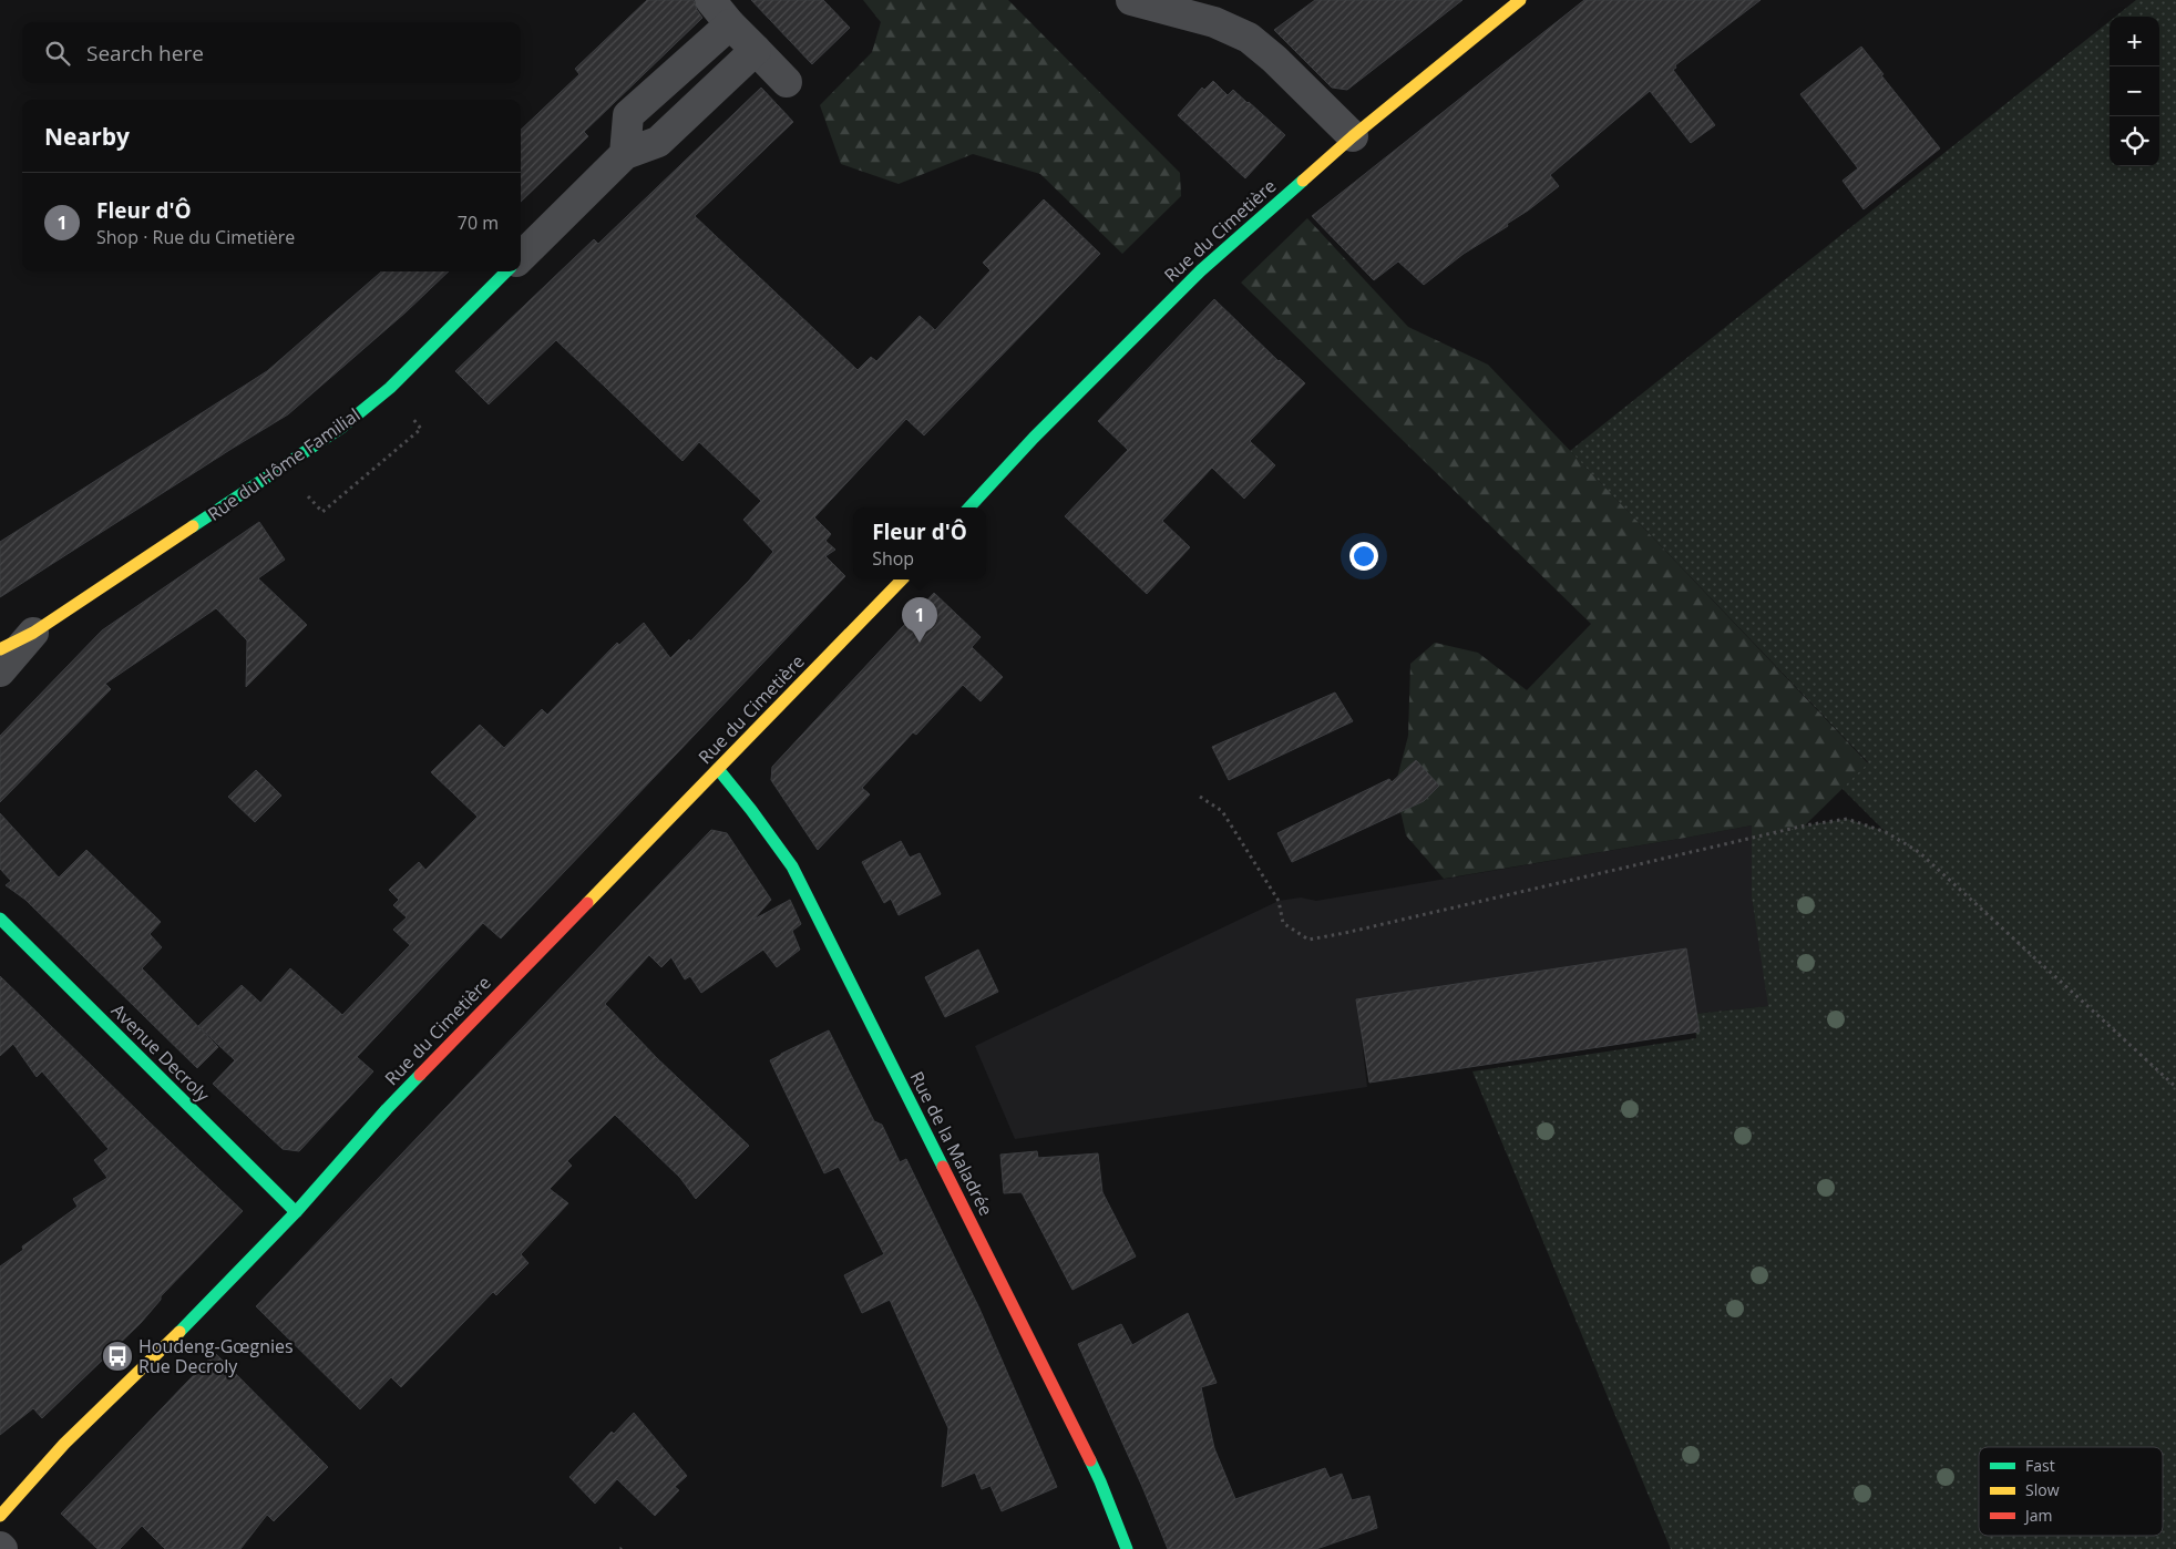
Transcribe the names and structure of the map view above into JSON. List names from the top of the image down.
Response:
{
  "streets": {
    "street": [
      "Rue du Cimetière",
      "Rue du Hôme Familial",
      "Avenue Decroly",
      "Rue de la Maladrée"
    ]
  },
  "crossings": [
    ["Rue du Cimetière", "Avenue Decroly"],
    ["Rue du Cimetière", "Rue de la Maladrée"]
  ],
  "places": {
    "bus stop": ["Houdeng-Gœgnies Rue Decroly"]
  },
  "legend": ["Fast", "Slow", "Jam"],
  "page": {
    "map_buttons": ["+", "−"],
    "search": "Search here",
    "heading": "Nearby",
    "list": [
      {
        "mark": "1",
        "name": "Fleur d'Ô",
        "note": "Shop · Rue du Cimetière",
        "value": "70 m"
      }
    ],
    "popup": ["Fleur d'Ô", "Shop"],
    "pins": "1"
  }
}
